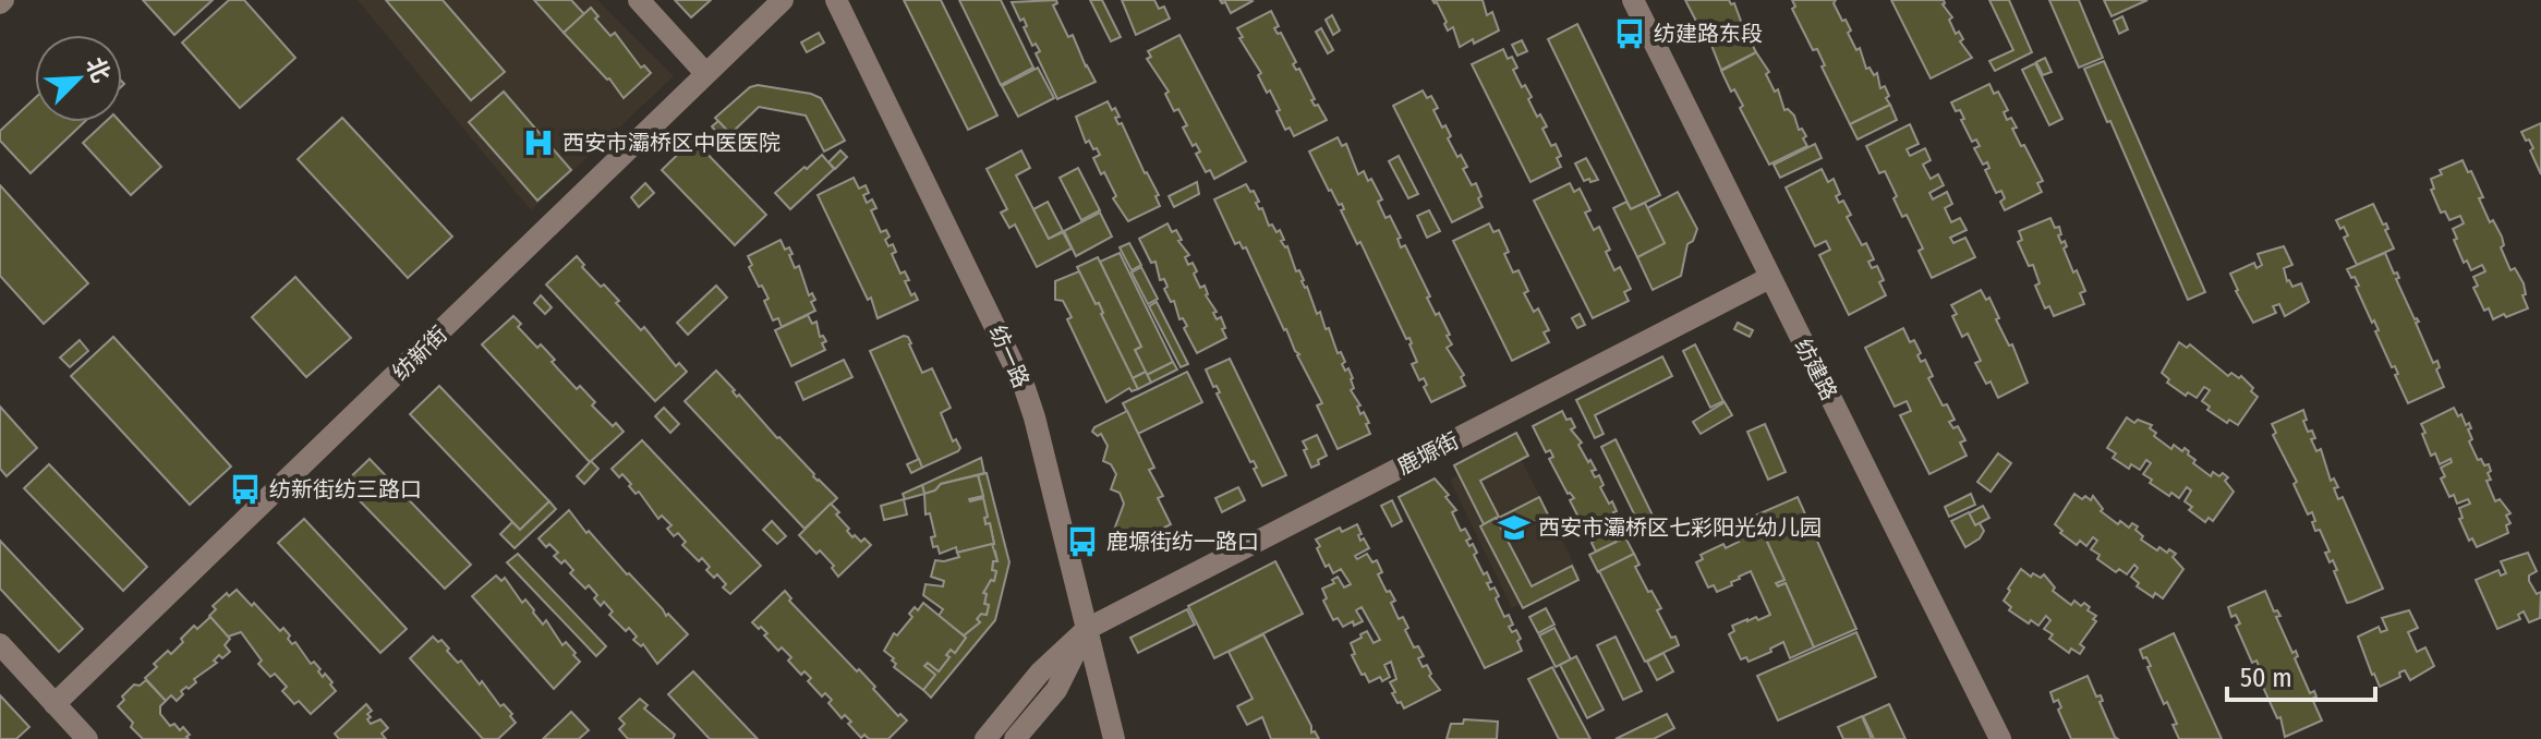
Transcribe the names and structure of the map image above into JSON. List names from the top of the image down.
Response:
{
  "streets": {
    "street": [
      "纺新街",
      "纺一路",
      "纺建路",
      "鹿塬街"
    ]
  },
  "crossings": [
    ["纺一路", "鹿塬街"],
    ["纺建路", "鹿塬街"]
  ],
  "places": {
    "bus stop": ["纺建路东段", "纺新街纺三路口", "鹿塬街纺一路口"],
    "hospital": ["西安市灞桥区中医医院"],
    "school or university": ["西安市灞桥区七彩阳光幼儿园"]
  },
  "scale_bar": "50 m",
  "north": "top right"
}
